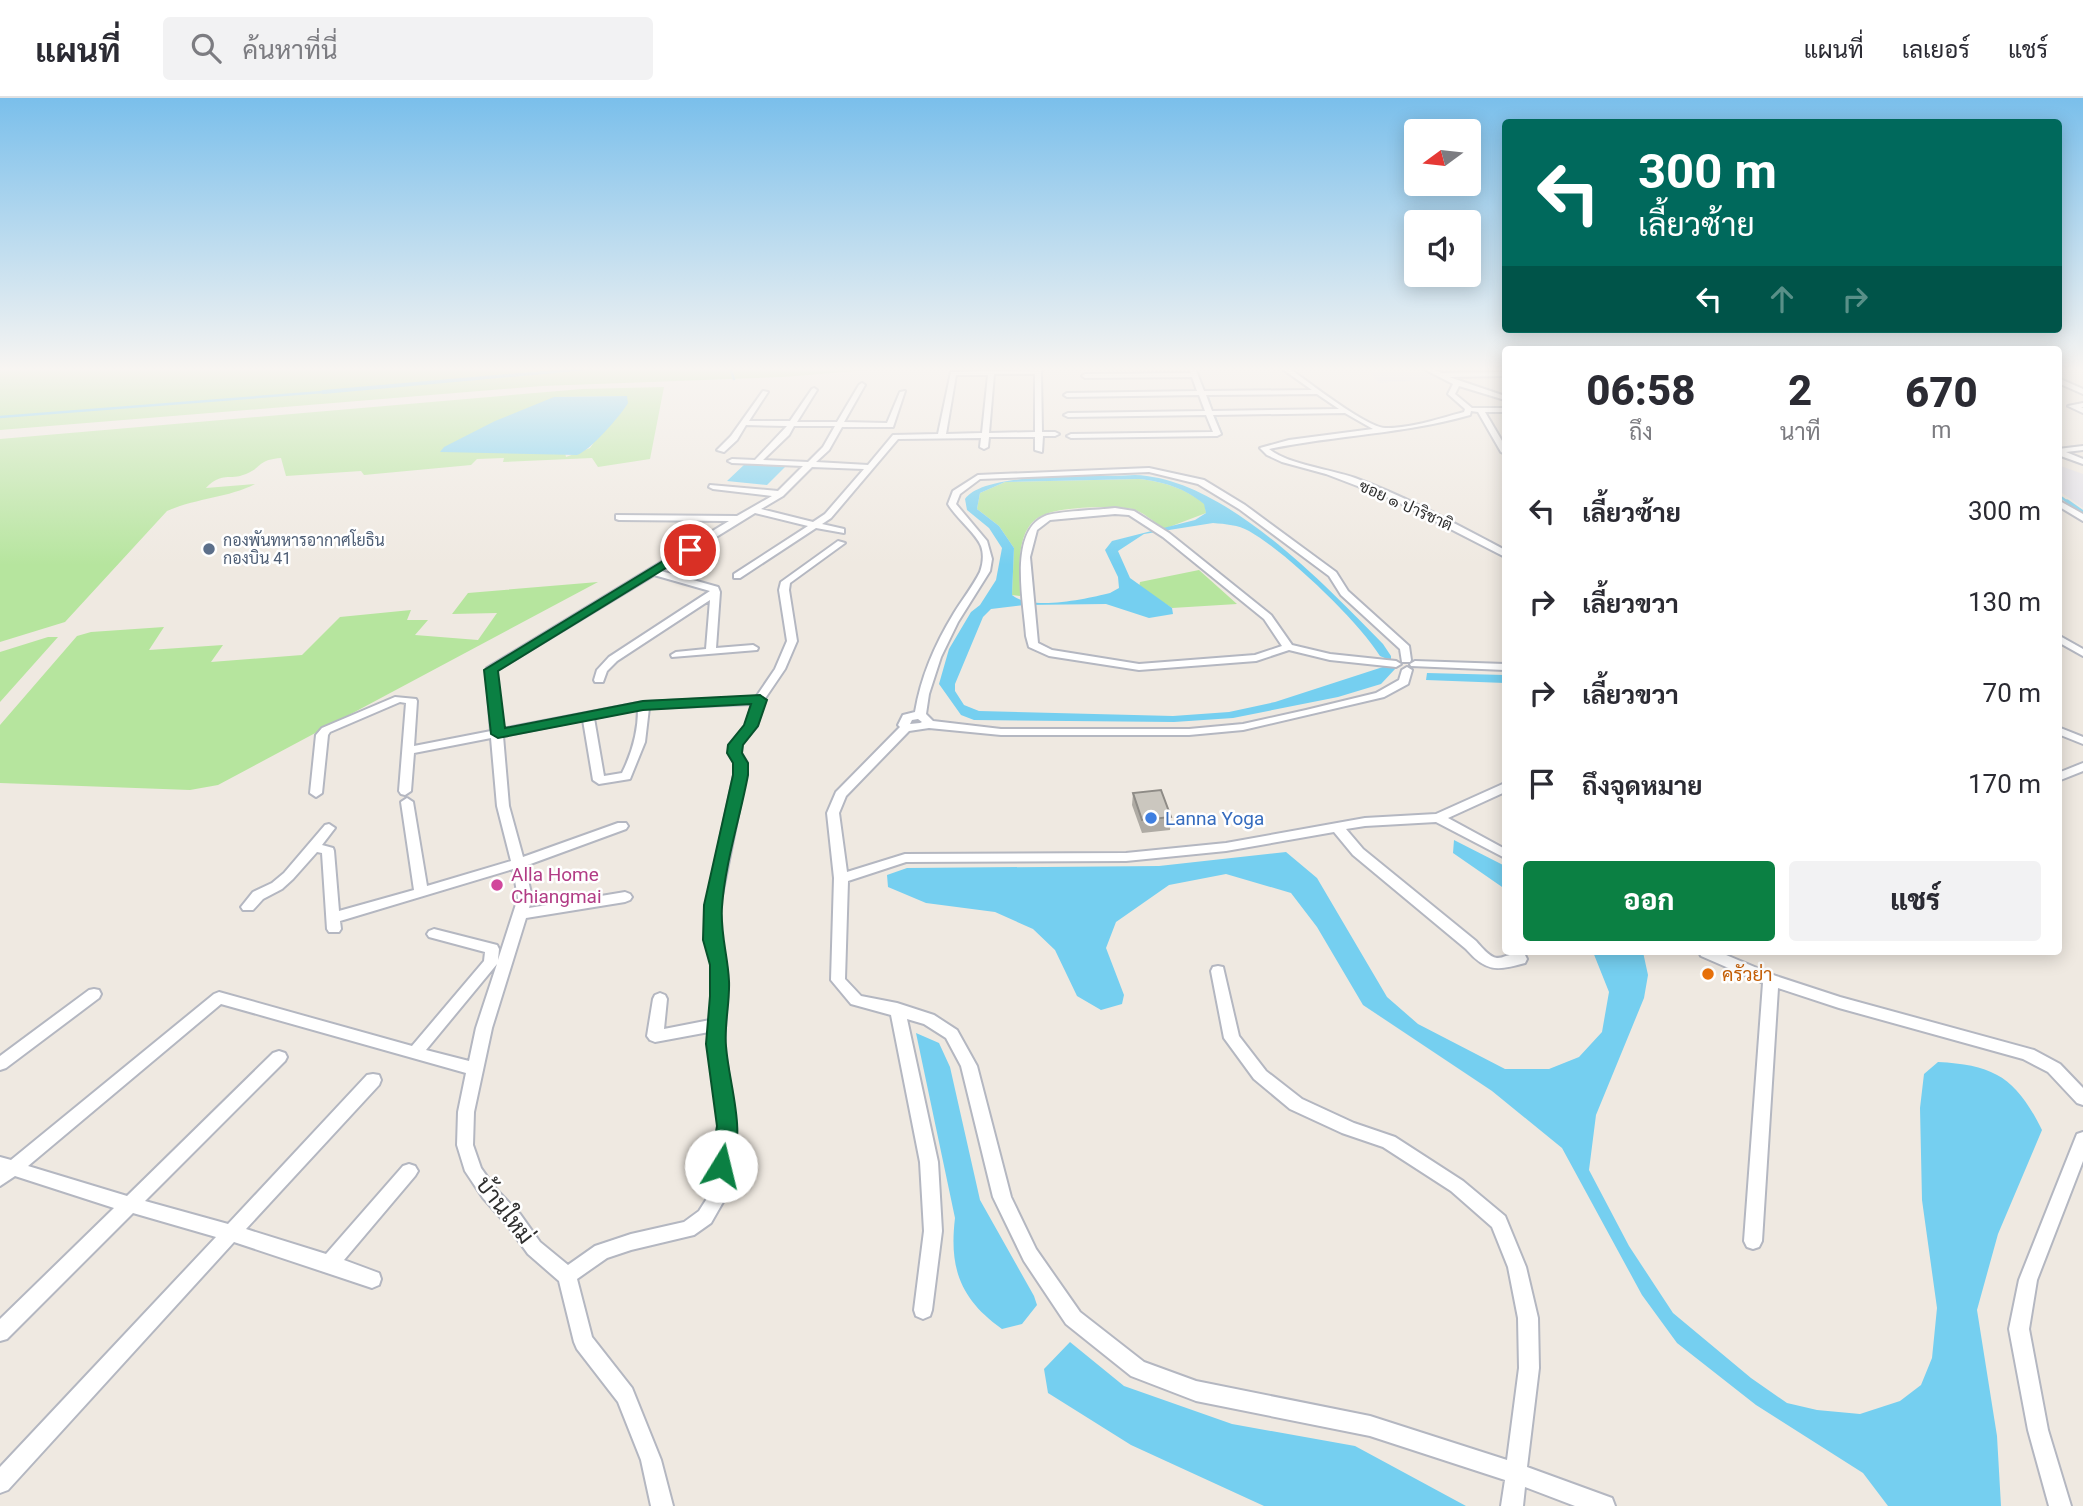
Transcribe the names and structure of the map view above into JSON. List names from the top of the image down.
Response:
{
  "streets": {
    "street": ["ซอย ๑ ปาริชาติ", "บ้านใหม่"]
  },
  "places": [
    "กองพันทหารอากาศโยธิน กองบิน 41",
    "Lanna Yoga",
    "Alla Home Chiangmai",
    "ครัวย่า"
  ],
  "north": "left",
  "page": {
    "header": "แผนที่",
    "search": "ค้นหาที่นี่",
    "nav": ["แผนที่", "เลเยอร์", "แชร์"],
    "turn": ["300 m", "เลี้ยวซ้าย"],
    "eta": [
      "06:58",
      "ถึง",
      "2",
      "นาที",
      "670",
      "m"
    ],
    "list": [
      {
        "name": "เลี้ยวซ้าย",
        "value": "300 m"
      },
      {
        "name": "เลี้ยวขวา",
        "value": "130 m"
      },
      {
        "name": "เลี้ยวขวา",
        "value": "70 m"
      },
      {
        "name": "ถึงจุดหมาย",
        "value": "170 m"
      }
    ],
    "buttons": ["ออก", "แชร์"]
  }
}
